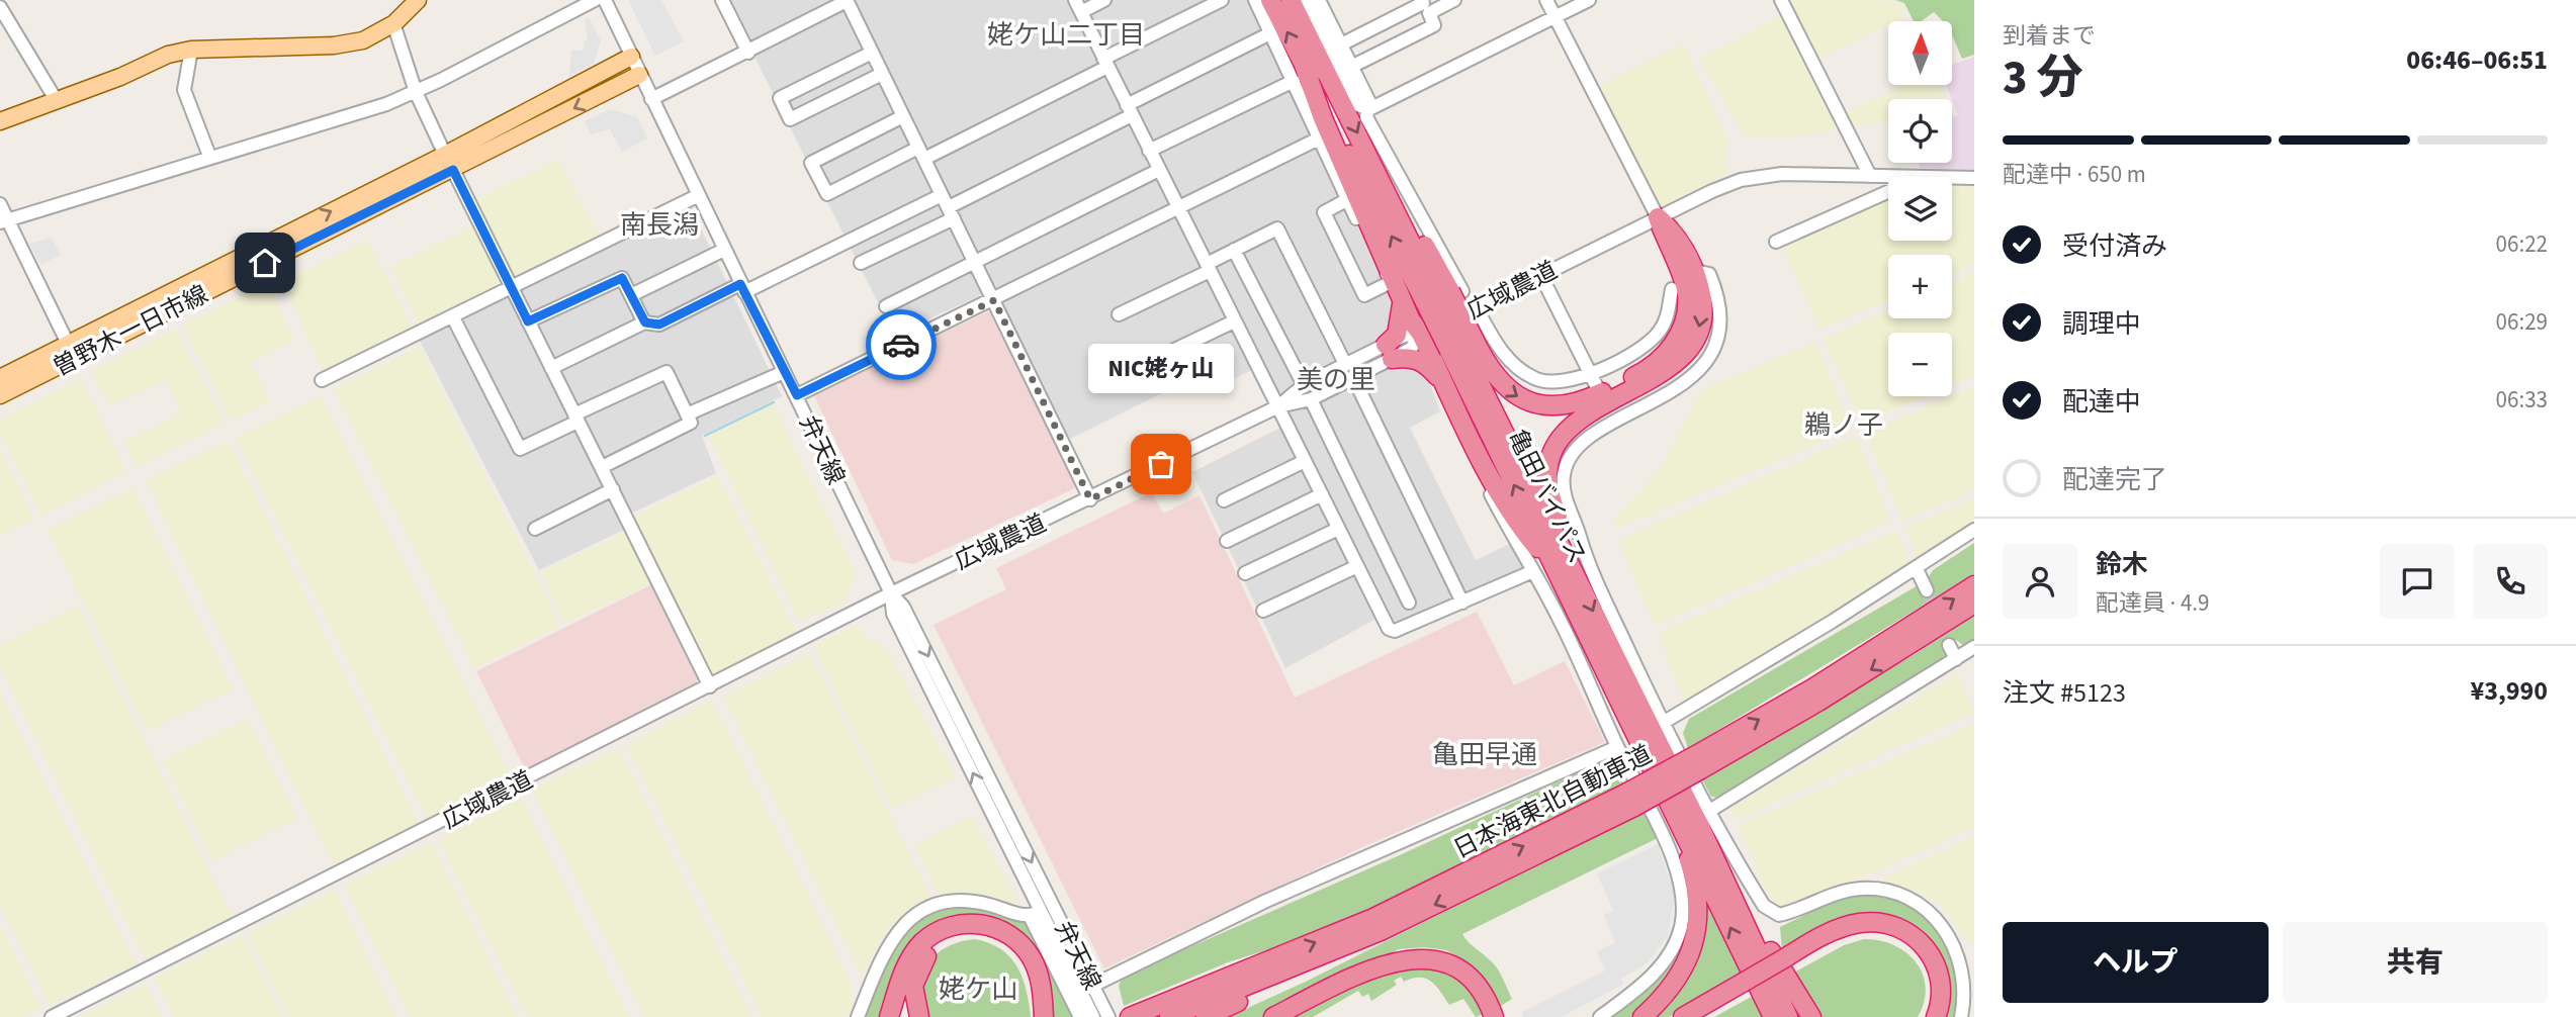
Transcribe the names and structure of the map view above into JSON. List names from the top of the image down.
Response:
{
  "streets": {
    "highway": ["亀田バイパス", "日本海東北自動車道"],
    "main road": ["曽野木一日市線"],
    "street": ["広域農道", "弁天線"]
  },
  "crossings": [
    ["広域農道", "弁天線"],
    ["曽野木一日市線", "弁天線"]
  ],
  "districts": [
    "姥ケ山二丁目",
    "南長潟",
    "美の里",
    "鵜ノ子",
    "亀田早通",
    "姥ケ山"
  ],
  "places": ["NIC姥ヶ山"],
  "north": "top",
  "page": {
    "heading": ["3 分", "到着まで", "06:46–06:51"],
    "panel": [
      "鈴木",
      "配達員 · 4.9",
      "注文 #5123",
      "¥3,990"
    ],
    "map_buttons": ["+", "−"],
    "bar": "配達中 · 650 m",
    "list": [
      ["受付済み", "06:22"],
      ["調理中", "06:29"],
      ["配達中", "06:33"],
      "配達完了"
    ],
    "bubble": "NIC姥ヶ山",
    "buttons": ["ヘルプ", "共有"]
  }
}
